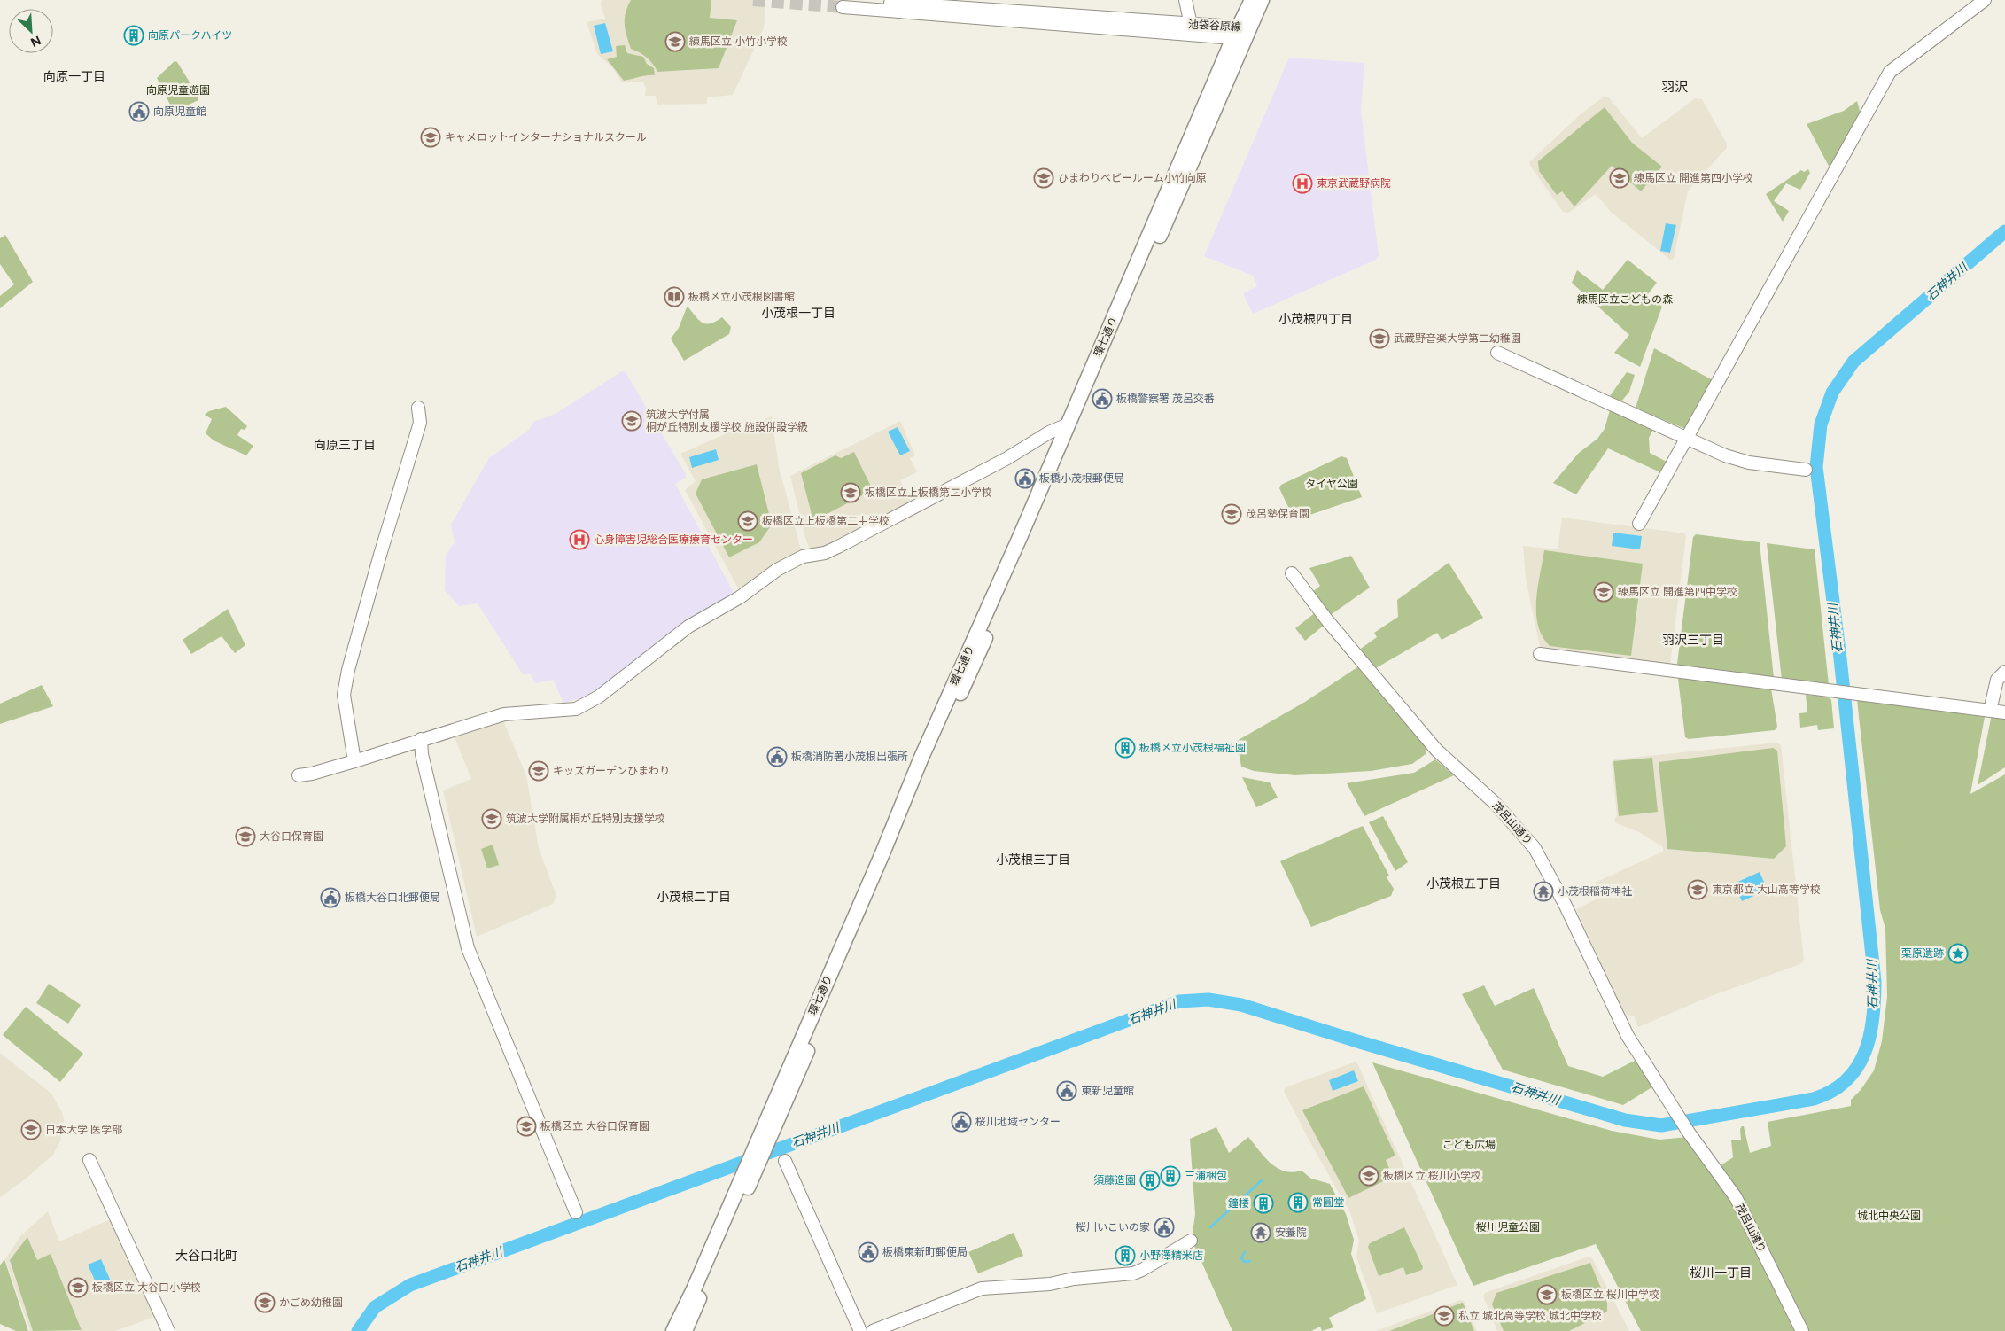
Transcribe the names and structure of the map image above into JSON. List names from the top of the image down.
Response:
{
  "streets": {
    "main road": ["環七通り"],
    "street": ["池袋谷原線", "茂呂山通り"]
  },
  "crossings": [
    ["池袋谷原線", "環七通り"]
  ],
  "districts": [
    "向原一丁目",
    "羽沢",
    "小茂根一丁目",
    "小茂根四丁目",
    "向原三丁目",
    "羽沢三丁目",
    "小茂根三丁目",
    "小茂根五丁目",
    "小茂根二丁目",
    "大谷口北町",
    "桜川一丁目"
  ],
  "water": ["石神井川"],
  "parks": [
    "向原児童遊園",
    "練馬区立こどもの森",
    "タイヤ公園",
    "こども広場",
    "城北中央公園",
    "桜川児童公園"
  ],
  "places": {
    "building": [
      "向原パークハイツ",
      "板橋区立小茂根福祉園",
      "三浦梱包",
      "須藤造園",
      "常圓堂",
      "鐘楼",
      "小野澤精米店"
    ],
    "school or university": [
      "練馬区立 小竹小学校",
      "キャメロットインターナショナルスクール",
      "ひまわりベビールーム小竹向原",
      "練馬区立 開進第四小学校",
      "武蔵野音楽大学第二幼稚園",
      "筑波大学付属 桐が丘特別支援学校 施設併設学級",
      "板橋区立上板橋第二小学校",
      "茂呂塾保育園",
      "板橋区立上板橋第二中学校",
      "練馬区立 開進第四中学校",
      "キッズガーデンひまわり",
      "筑波大学附属桐が丘特別支援学校",
      "大谷口保育園",
      "東京都立 大山高等学校",
      "板橋区立 大谷口保育園",
      "日本大学 医学部",
      "板橋区立 桜川小学校",
      "板橋区立 大谷口小学校",
      "板橋区立 桜川中学校",
      "かごめ幼稚園",
      "私立 城北高等学校 城北中学校"
    ],
    "public building": [
      "向原児童館",
      "板橋警察署 茂呂交番",
      "板橋小茂根郵便局",
      "板橋消防署小茂根出張所",
      "板橋大谷口北郵便局",
      "東新児童館",
      "桜川地域センター",
      "桜川いこいの家",
      "板橋東新町郵便局"
    ],
    "hospital": ["東京武蔵野病院", "心身障害児総合医療療育センター"],
    "library": ["板橋区立小茂根図書館"],
    "temple": ["小茂根稲荷神社", "安養院"],
    "place": ["栗原遺跡"]
  },
  "north": "bottom right"
}
